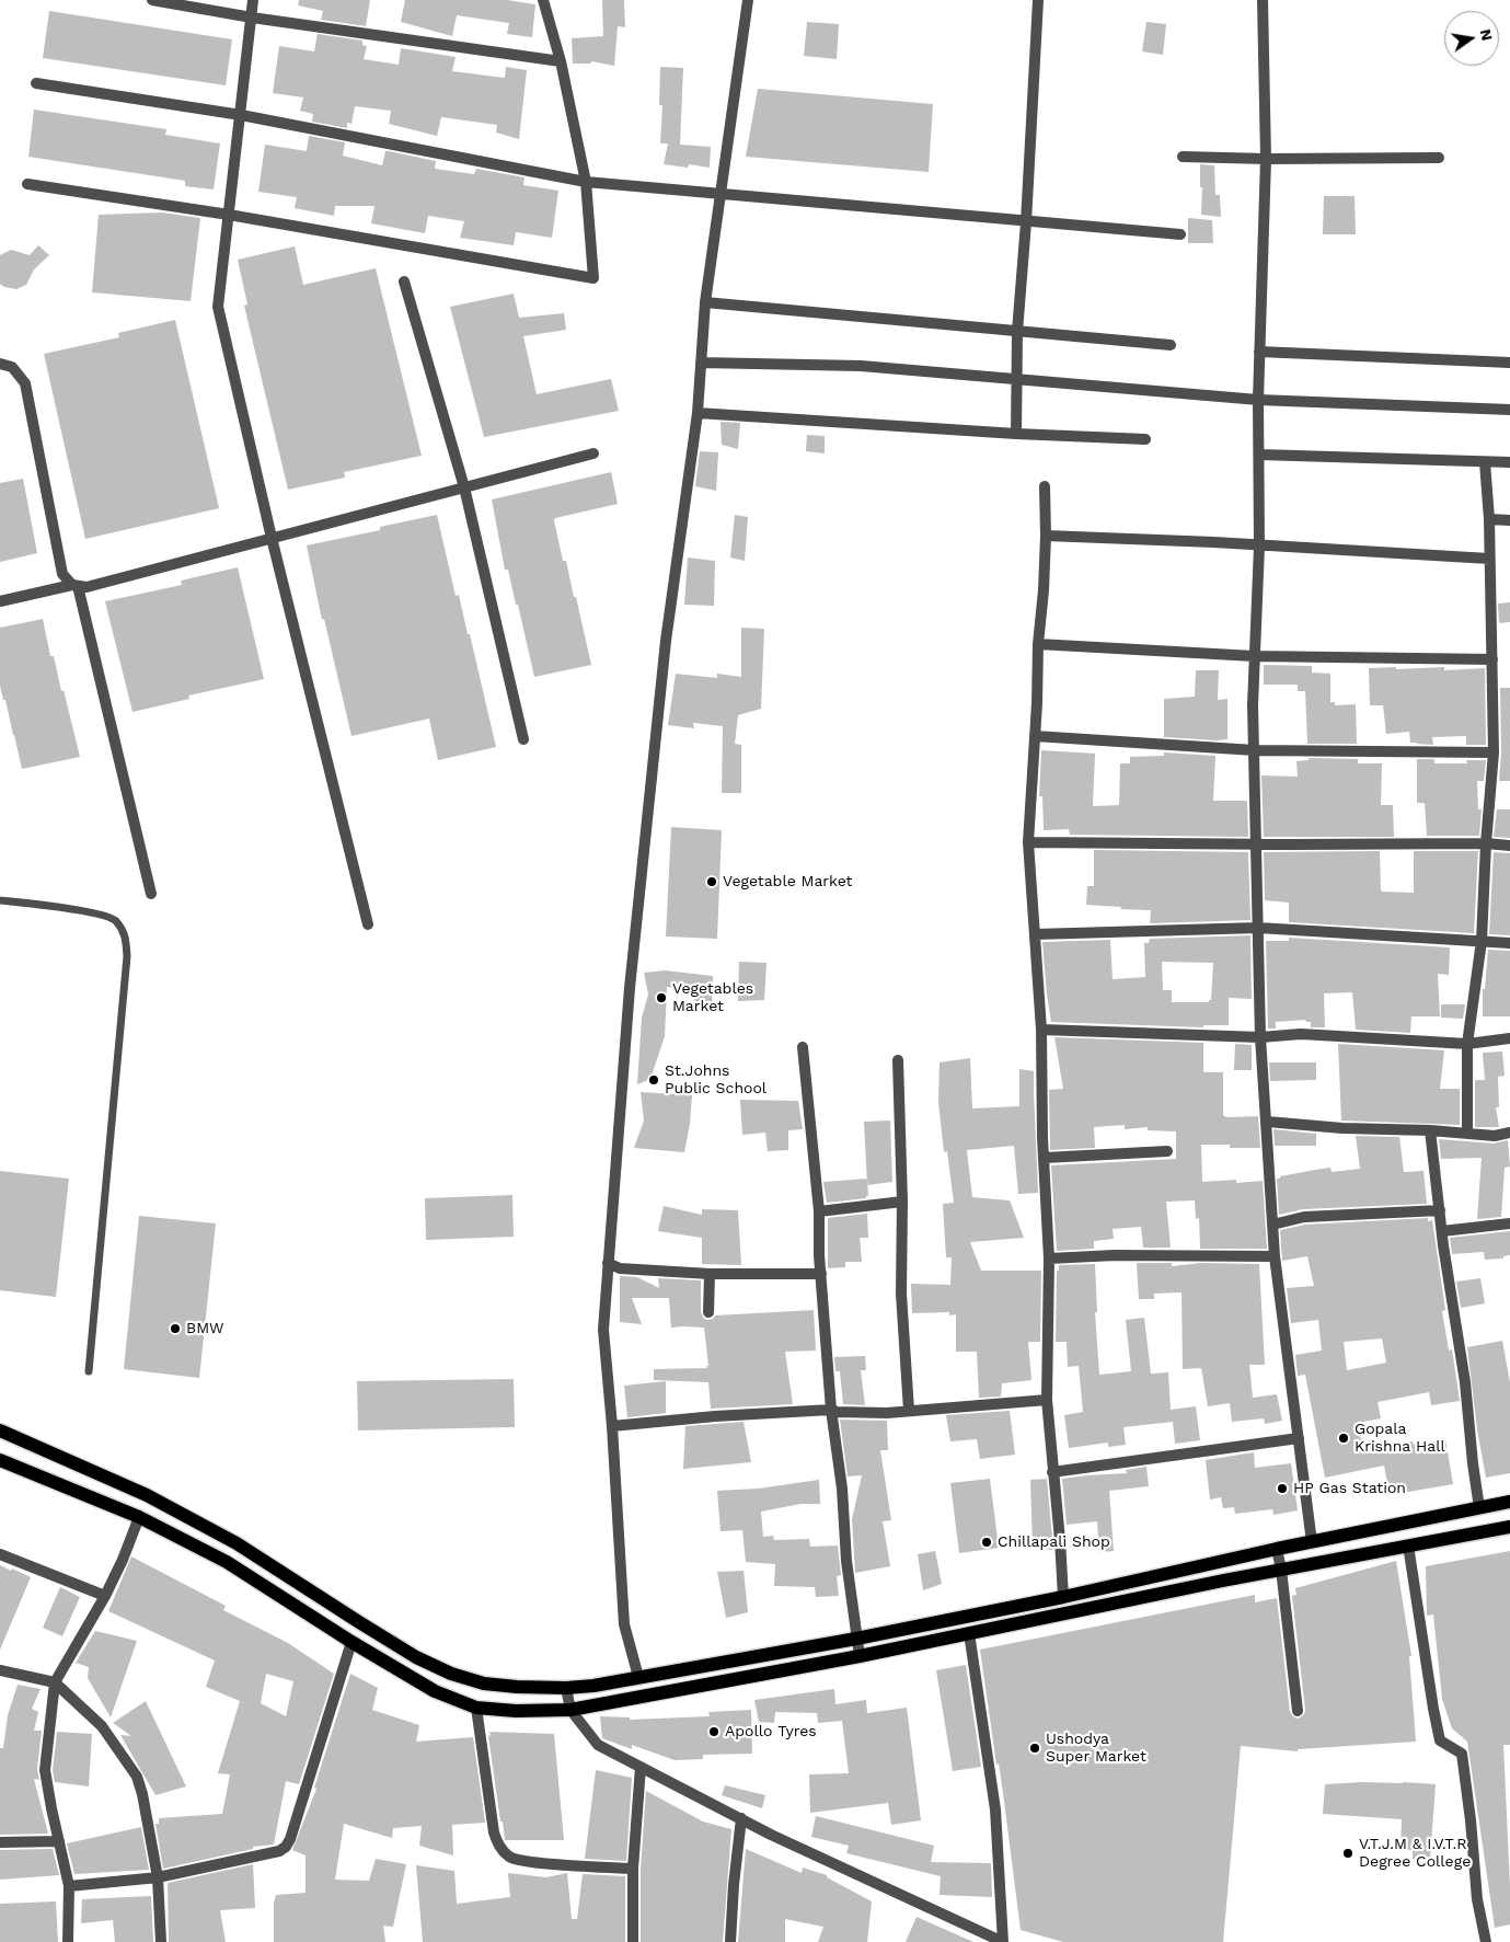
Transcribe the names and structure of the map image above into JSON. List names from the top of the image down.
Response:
{
  "places": [
    "Vegetable Market",
    "Vegetables Market",
    "St.Johns Public School",
    "BMW",
    "Gopala Krishna Hall",
    "HP Gas Station",
    "Chillapali Shop",
    "Apollo Tyres",
    "Ushodya Super Market",
    "V.T.J.M & I.V.T.R Degree College"
  ],
  "north": "right"
}
